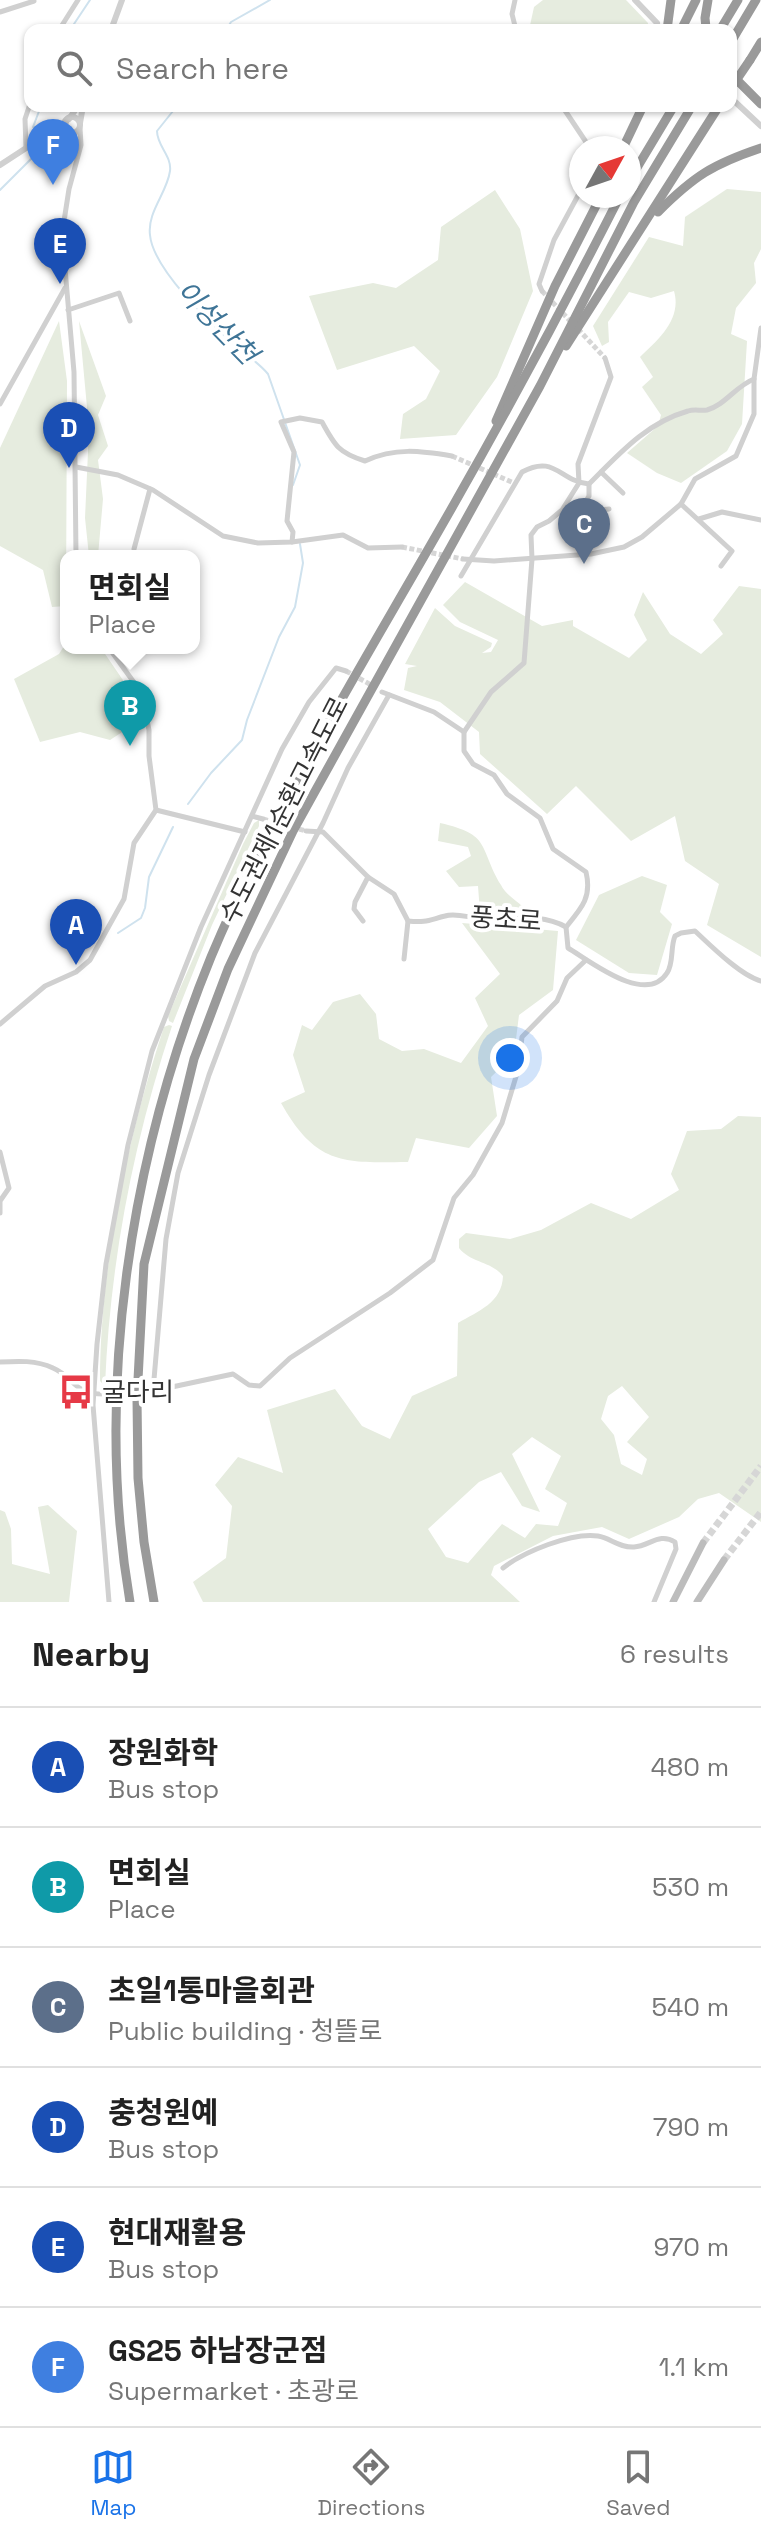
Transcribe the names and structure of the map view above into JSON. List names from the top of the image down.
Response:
{
  "streets": {
    "highway": ["수도권제1순환고속도로"],
    "street": ["풍초로"]
  },
  "water": ["이성산천"],
  "places": {
    "bus stop": ["굴다리"]
  },
  "north": "top right",
  "page": {
    "search": "Search here",
    "pins": [
      "F",
      "E",
      "D",
      "C",
      "B",
      "A"
    ],
    "popup": ["면회실", "Place"],
    "heading": ["Nearby", "6 results"],
    "list": [
      {
        "mark": "A",
        "name": "장원화학",
        "note": "Bus stop",
        "value": "480 m"
      },
      {
        "mark": "B",
        "name": "면회실",
        "note": "Place",
        "value": "530 m"
      },
      {
        "mark": "C",
        "name": "초일1통마을회관",
        "note": "Public building · 청뜰로",
        "value": "540 m"
      },
      {
        "mark": "D",
        "name": "충청원예",
        "note": "Bus stop",
        "value": "790 m"
      },
      {
        "mark": "E",
        "name": "현대재활용",
        "note": "Bus stop",
        "value": "970 m"
      },
      {
        "mark": "F",
        "name": "GS25 하남장군점",
        "note": "Supermarket · 초광로",
        "value": "1.1 km"
      }
    ],
    "nav": ["Map", "Directions", "Saved"]
  }
}
